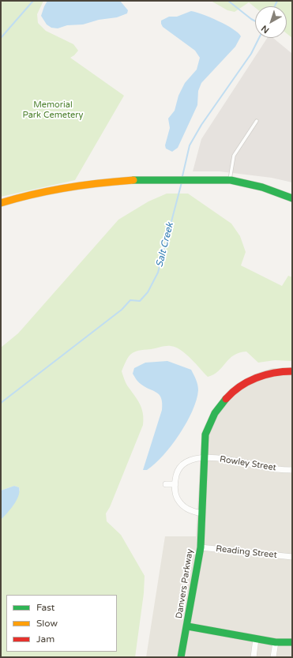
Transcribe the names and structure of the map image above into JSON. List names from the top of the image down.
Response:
{
  "streets": {
    "street": ["Rowley Street", "Reading Street", "Danvers Parkway"]
  },
  "crossings": [
    ["Rowley Street", "Danvers Parkway"],
    ["Reading Street", "Danvers Parkway"]
  ],
  "water": ["Salt Creek"],
  "parks": ["Memorial Park Cemetery"],
  "legend": ["Fast", "Slow", "Jam"],
  "north": "bottom left"
}
